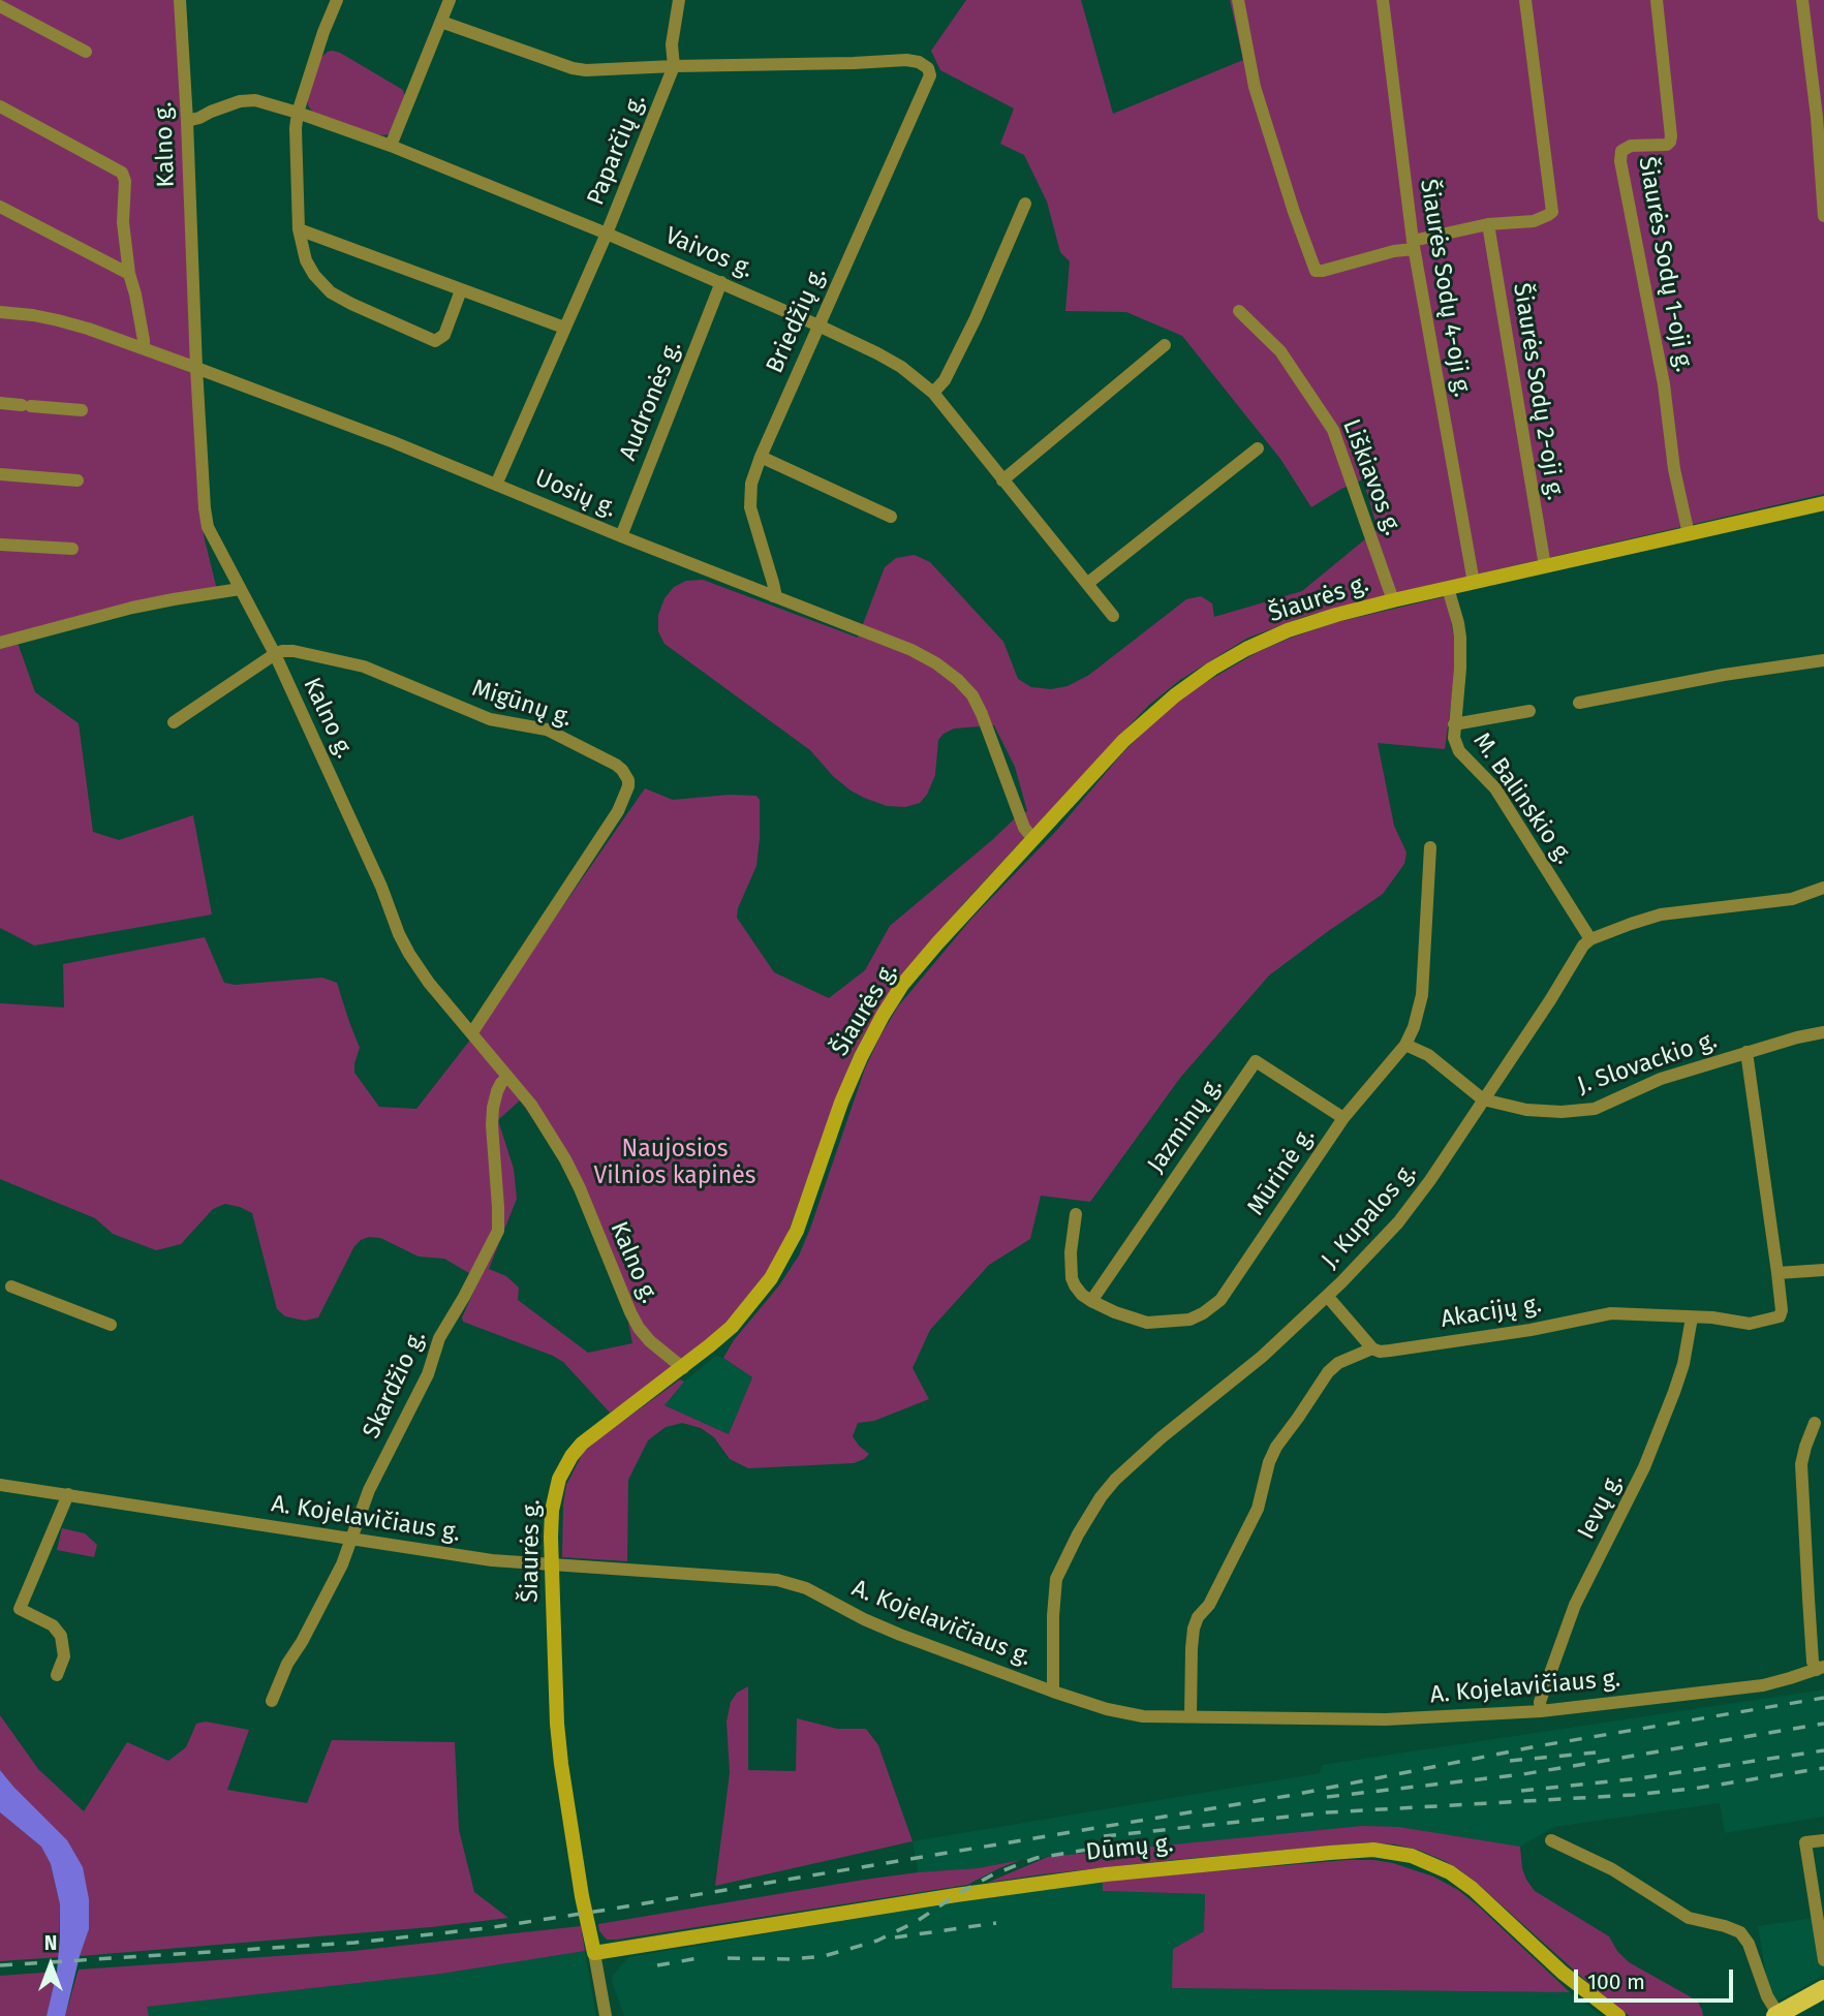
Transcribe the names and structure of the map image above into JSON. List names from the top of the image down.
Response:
{
  "streets": {
    "main road": ["Šiaurės g.", "Dūmų g."],
    "street": [
      "Kalno g.",
      "Paparčių g.",
      "Vaivos g.",
      "Šiaurės Sodų 1-oji g.",
      "Šiaurės Sodų 4-oji g.",
      "Briedžių g.",
      "Šiaurės Sodų 2-oji g.",
      "Audronės g.",
      "Liškiavos g.",
      "Uosių g.",
      "Migūnų g.",
      "M. Balinskio g.",
      "J. Slovackio g.",
      "Jazminų g.",
      "Mūrinė g.",
      "J. Kupalos g.",
      "Akacijų g.",
      "Skardžio g.",
      "Ievų g.",
      "A. Kojelavičiaus g."
    ]
  },
  "crossings": [
    ["Kalno g.", "Vaivos g."],
    ["Kalno g.", "Uosių g."],
    ["Kalno g.", "Šiaurės g."],
    ["Kalno g.", "Migūnų g."],
    ["Kalno g.", "Skardžio g."],
    ["Paparčių g.", "Vaivos g."],
    ["Paparčių g.", "Briedžių g."],
    ["Paparčių g.", "Uosių g."],
    ["Vaivos g.", "Briedžių g."],
    ["Vaivos g.", "Audronės g."],
    ["Šiaurės Sodų 1-oji g.", "Šiaurės g."],
    ["Šiaurės Sodų 4-oji g.", "Šiaurės g."],
    ["Briedžių g.", "Uosių g."],
    ["Šiaurės Sodų 2-oji g.", "Šiaurės g."],
    ["Audronės g.", "Uosių g."],
    ["Liškiavos g.", "Šiaurės g."],
    ["Uosių g.", "Šiaurės g."],
    ["Šiaurės g.", "M. Balinskio g."],
    ["Šiaurės g.", "A. Kojelavičiaus g."],
    ["Šiaurės g.", "Dūmų g."],
    ["M. Balinskio g.", "J. Kupalos g."],
    ["J. Slovackio g.", "J. Kupalos g."],
    ["J. Slovackio g.", "Akacijų g."],
    ["Jazminų g.", "Mūrinė g."],
    ["J. Kupalos g.", "A. Kojelavičiaus g."],
    ["Akacijų g.", "Ievų g."],
    ["Akacijų g.", "A. Kojelavičiaus g."],
    ["Skardžio g.", "A. Kojelavičiaus g."],
    ["Ievų g.", "A. Kojelavičiaus g."]
  ],
  "parks": ["Naujosios Vilnios kapinės"],
  "scale_bar": "100 m",
  "north": "top"
}
